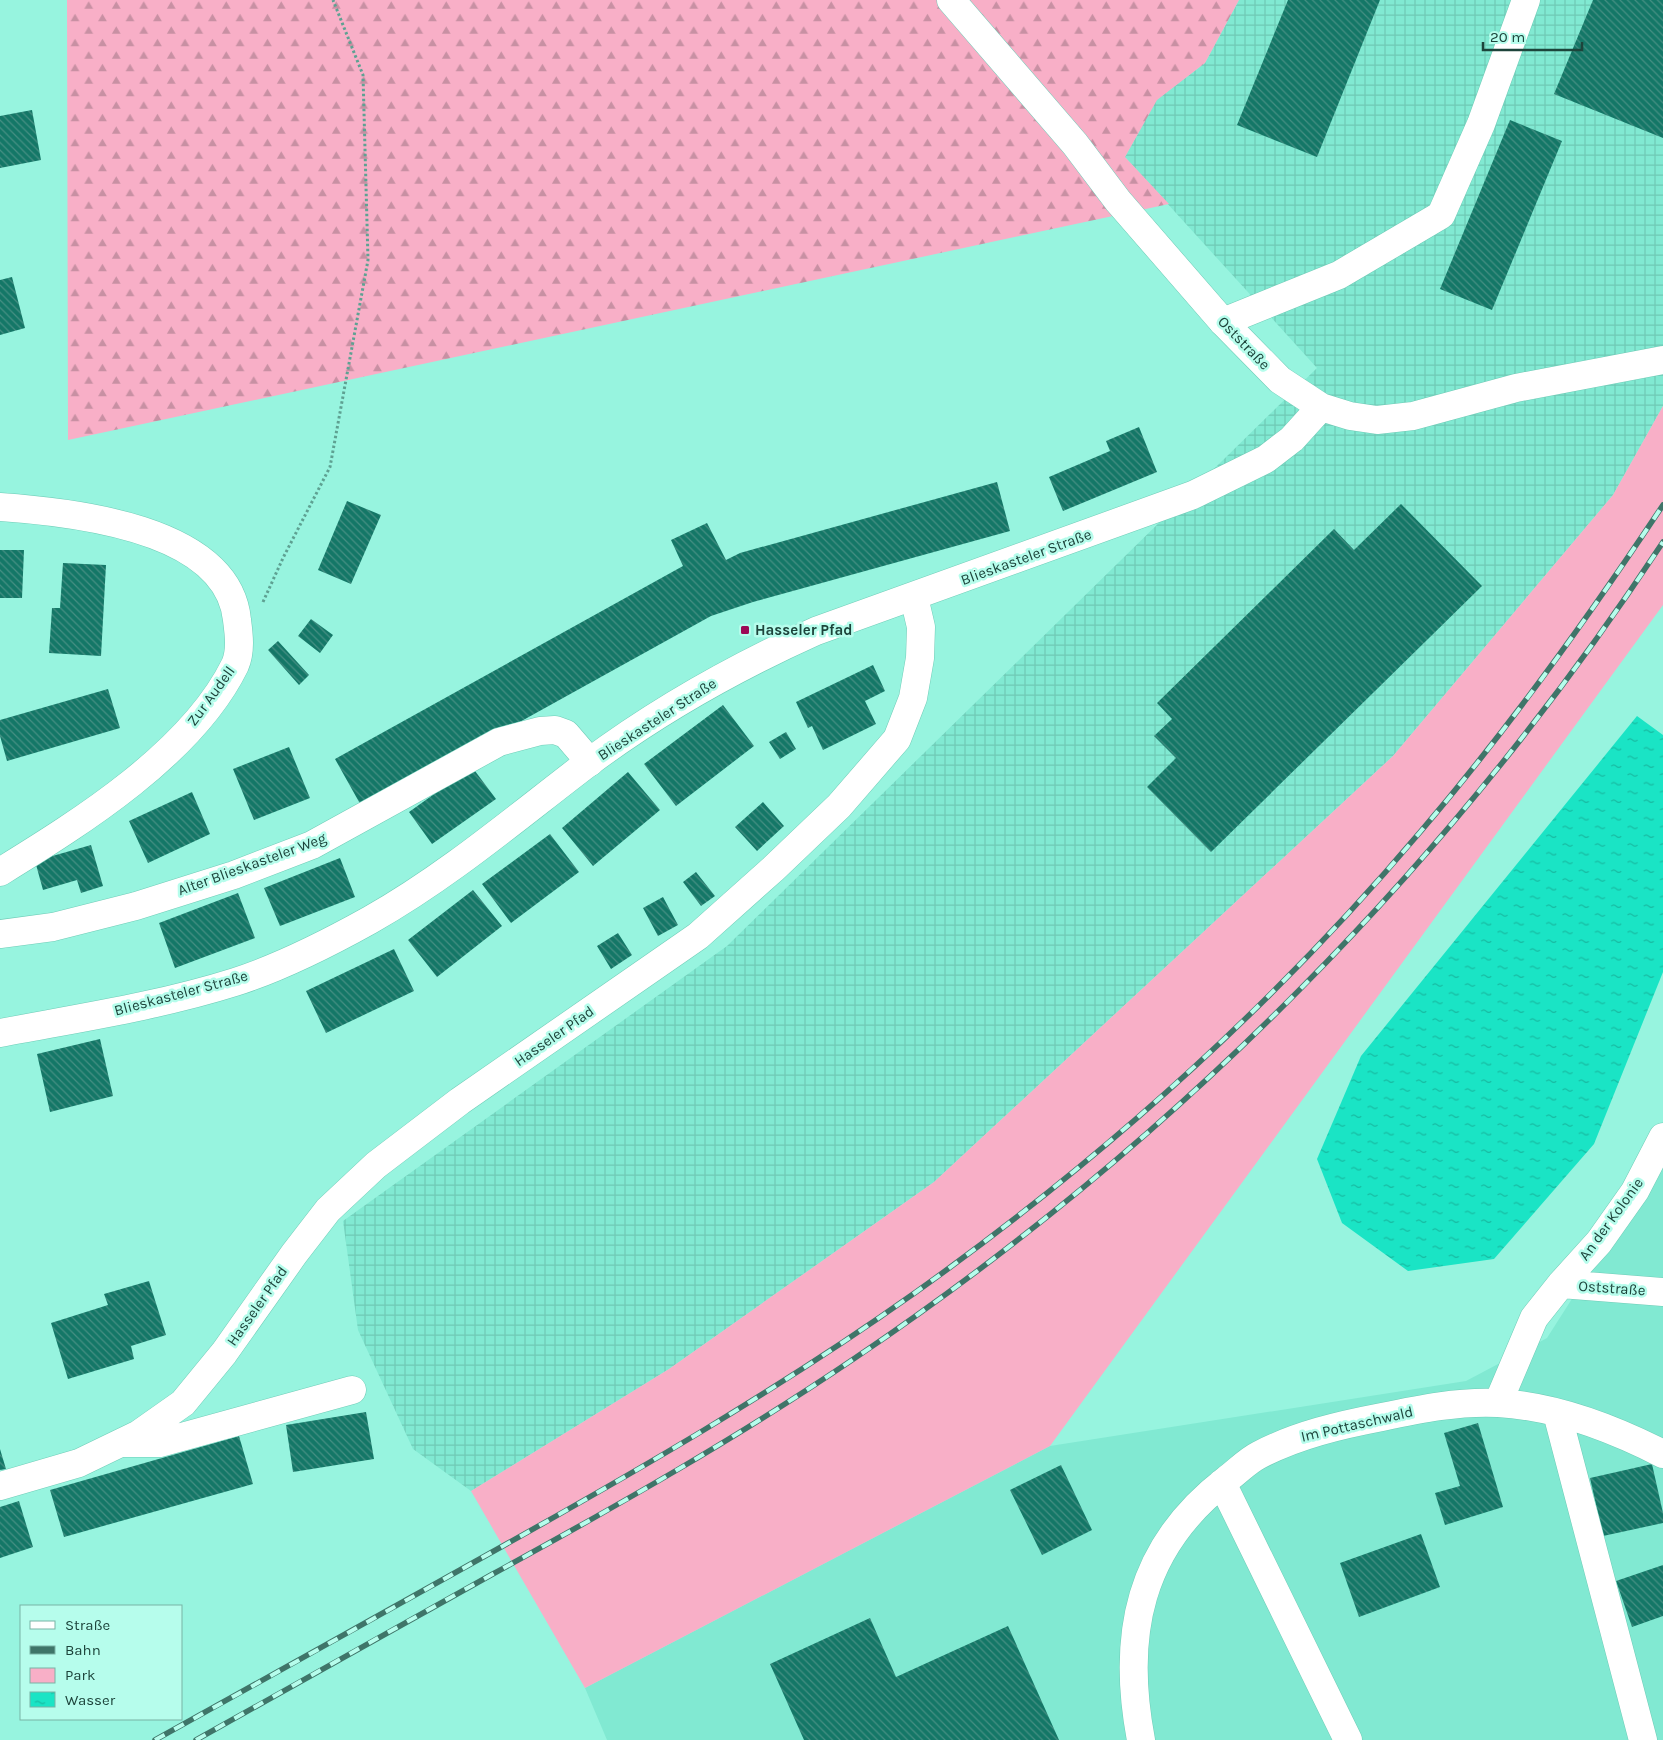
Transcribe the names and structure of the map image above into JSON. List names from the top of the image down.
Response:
{
  "streets": {
    "street": [
      "Oststraße",
      "Blieskasteler Straße",
      "Zur Audell",
      "Alter Blieskasteler Weg",
      "Hasseler Pfad",
      "An der Kolonie",
      "Im Pottaschwald"
    ]
  },
  "crossings": [
    ["Oststraße", "Blieskasteler Straße"],
    ["Oststraße", "An der Kolonie"],
    ["Blieskasteler Straße", "Alter Blieskasteler Weg"],
    ["Blieskasteler Straße", "Hasseler Pfad"],
    ["An der Kolonie", "Im Pottaschwald"]
  ],
  "places": {
    "transit": ["Hasseler Pfad"]
  },
  "legend": [
    "Straße",
    "Bahn",
    "Park",
    "Wasser"
  ],
  "scale_bar": "20 m"
}
